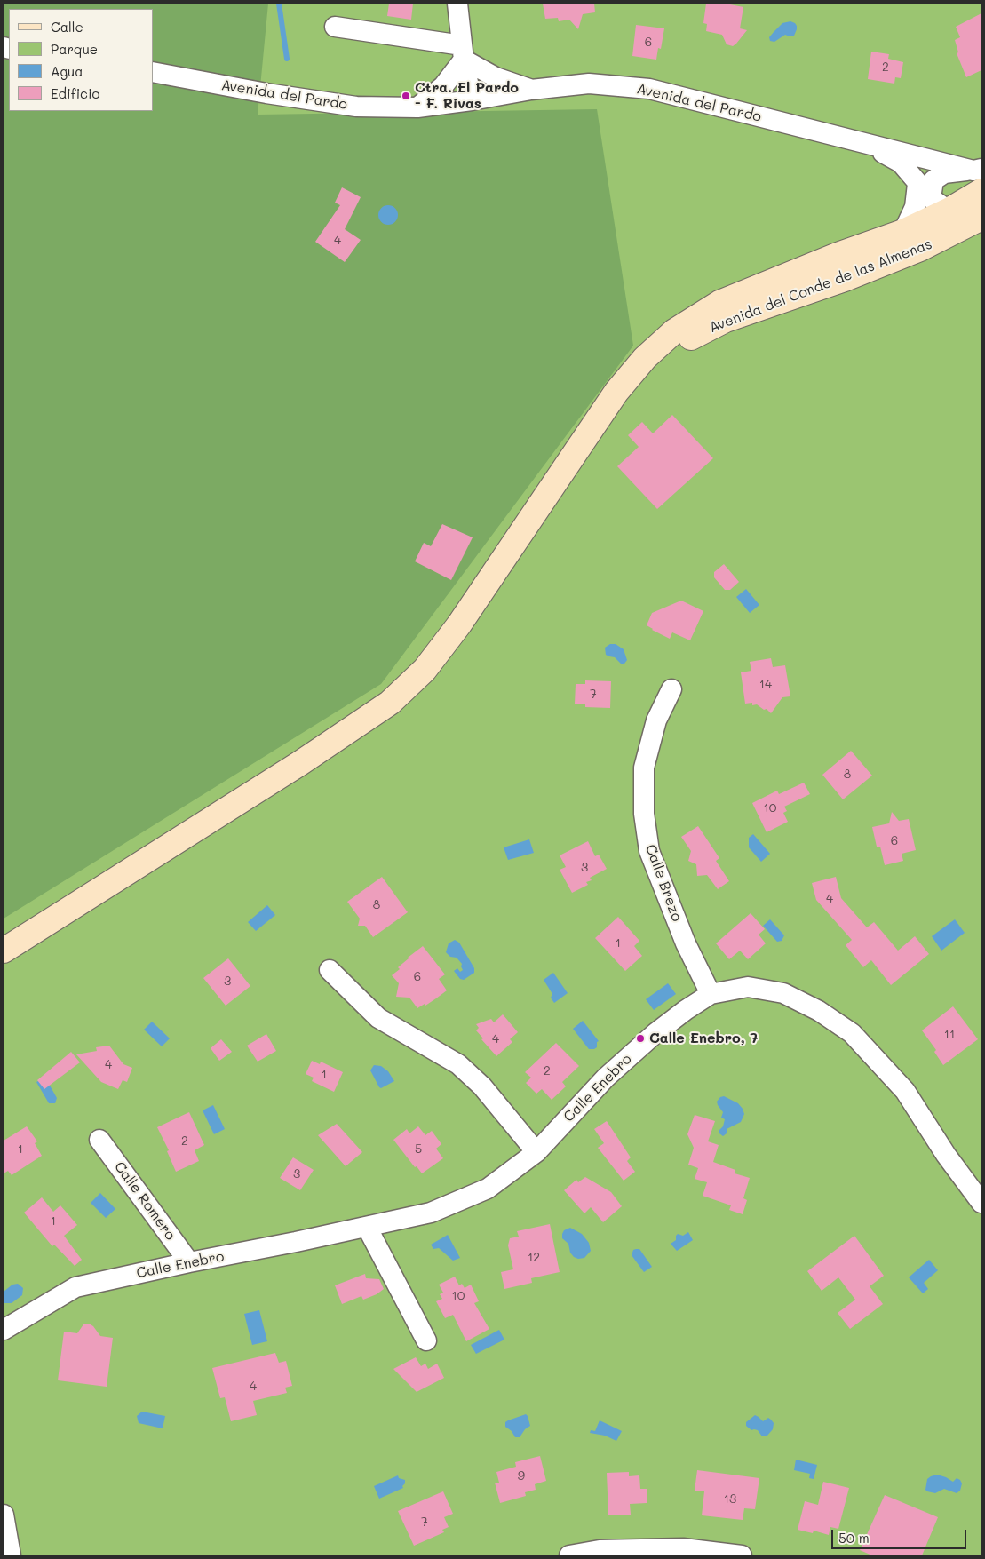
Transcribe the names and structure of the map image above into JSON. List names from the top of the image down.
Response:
{
  "streets": {
    "main road": ["Avenida del Conde de las Almenas"],
    "street": [
      "Avenida del Pardo",
      "Calle Brezo",
      "Calle Enebro",
      "Calle Romero"
    ]
  },
  "crossings": [
    ["Calle Brezo", "Calle Enebro"],
    ["Calle Enebro", "Calle Romero"]
  ],
  "places": ["Ctra. El Pardo - F. Rivas", "Calle Enebro, 7"],
  "house_numbers": [
    "6",
    "2",
    "4",
    "14",
    "7",
    "8",
    "10",
    "6",
    "3",
    "4",
    "8",
    "1",
    "6",
    "3",
    "11",
    "4",
    "4",
    "2",
    "1",
    "2",
    "1",
    "5",
    "3",
    "1",
    "12",
    "10",
    "4",
    "9",
    "13",
    "7"
  ],
  "legend": [
    "Calle",
    "Parque",
    "Agua",
    "Edificio"
  ],
  "scale_bar": "50 m"
}
